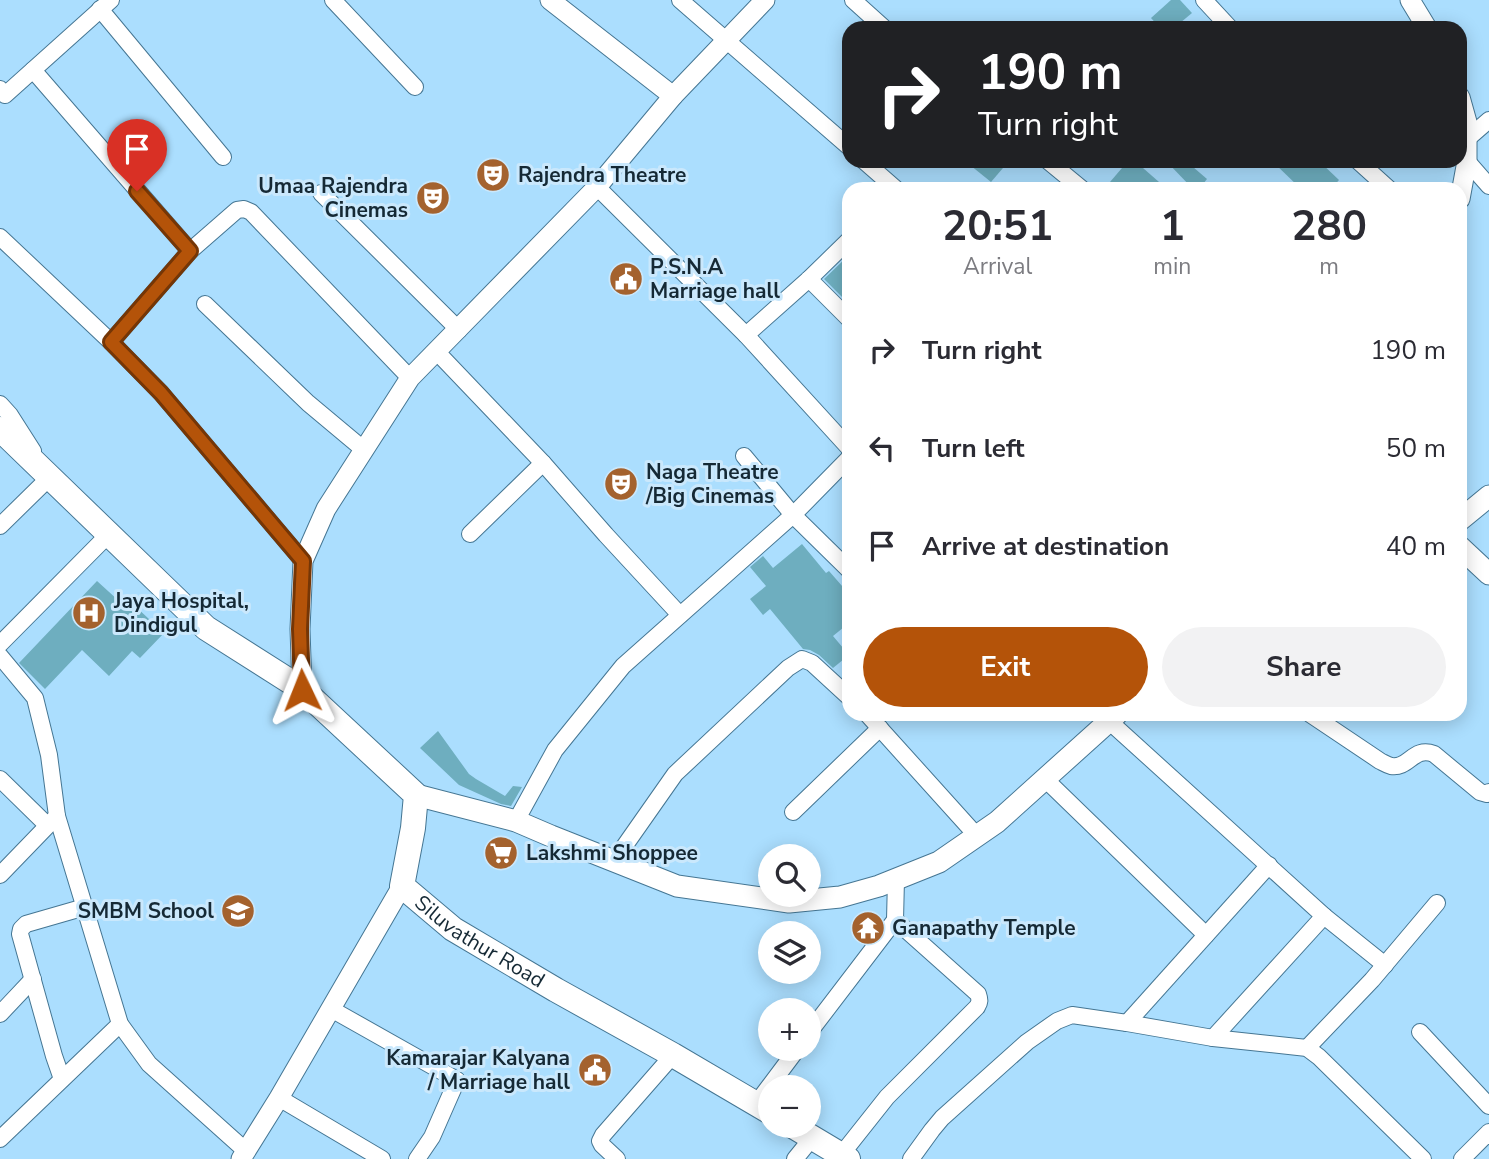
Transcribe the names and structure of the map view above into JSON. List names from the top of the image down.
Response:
{
  "streets": {
    "main road": ["Siluvathur Road"]
  },
  "places": {
    "theatre": ["Rajendra Theatre", "Umaa Rajendra Cinemas", "Naga Theatre /Big Cinemas"],
    "public building": ["P.S.N.A Marriage hall", "Kamarajar Kalyana / Marriage hall"],
    "hospital": ["Jaya Hospital, Dindigul"],
    "supermarket": ["Lakshmi Shoppee"],
    "school or university": ["SMBM School"],
    "temple": ["Ganapathy Temple"]
  },
  "page": {
    "turn": ["190 m", "Turn right"],
    "eta": [
      "20:51",
      "Arrival",
      "1",
      "min",
      "280",
      "m"
    ],
    "list": [
      {
        "name": "Turn right",
        "value": "190 m"
      },
      {
        "name": "Turn left",
        "value": "50 m"
      },
      {
        "name": "Arrive at destination",
        "value": "40 m"
      }
    ],
    "buttons": ["Exit", "Share"],
    "map_buttons": ["+", "−"]
  }
}
